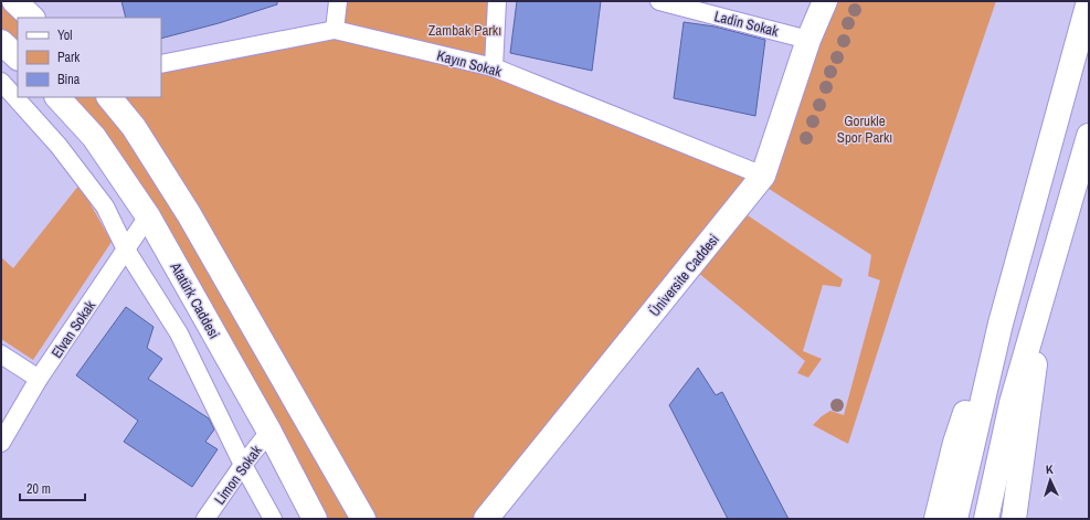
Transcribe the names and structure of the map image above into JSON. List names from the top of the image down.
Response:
{
  "streets": {
    "main road": ["Üniversite Caddesi", "Atatürk Caddesi"],
    "street": [
      "Ladin Sokak",
      "Kayın Sokak",
      "Elvan Sokak",
      "Limon Sokak"
    ]
  },
  "crossings": [
    ["Ladin Sokak", "Üniversite Caddesi"],
    ["Kayın Sokak", "Üniversite Caddesi"],
    ["Atatürk Caddesi", "Elvan Sokak"],
    ["Atatürk Caddesi", "Limon Sokak"]
  ],
  "parks": ["Zambak Parkı", "Gorukle Spor Parkı"],
  "legend": ["Yol", "Park", "Bina"],
  "scale_bar": "20 m",
  "north": "top"
}
